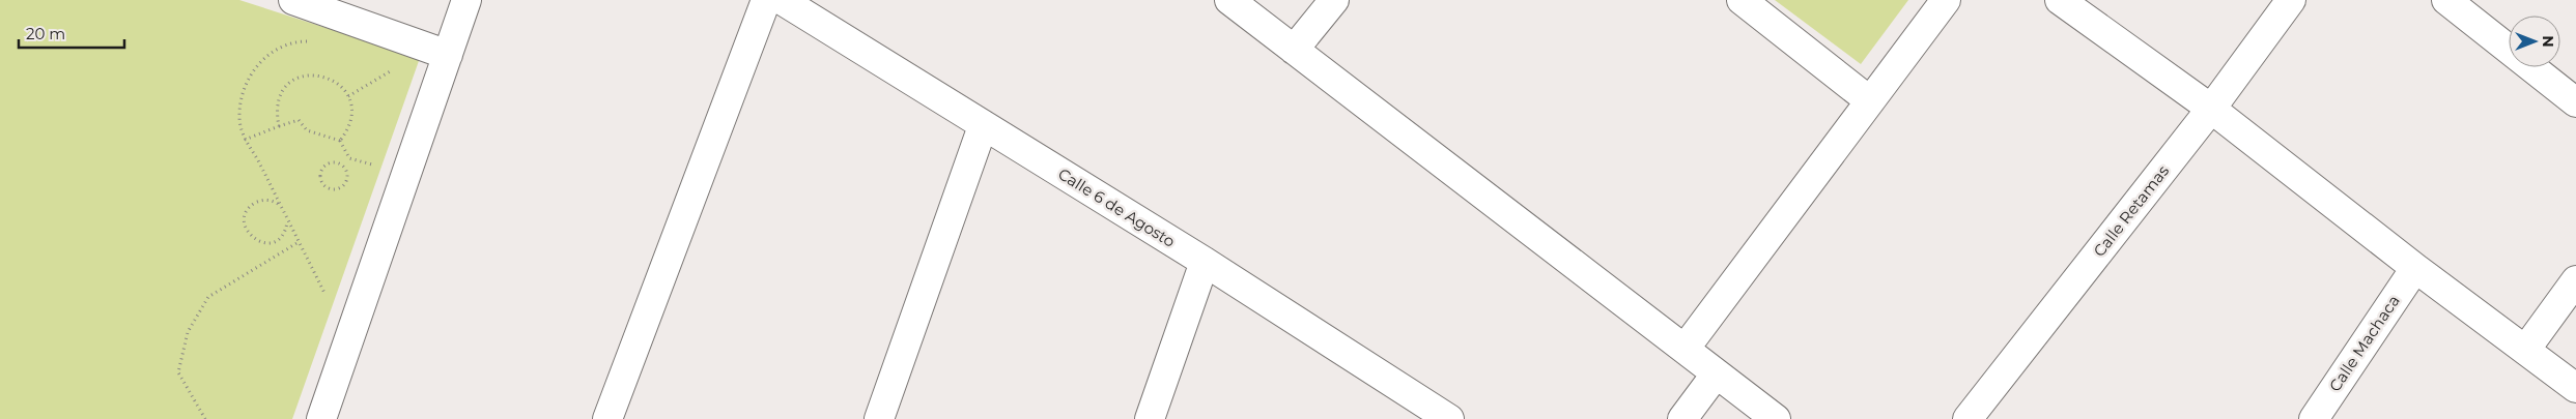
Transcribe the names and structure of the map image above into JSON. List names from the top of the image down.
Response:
{
  "streets": {
    "street": ["Calle 6 de Agosto", "Calle Retamas", "Calle Machaca"]
  },
  "scale_bar": "20 m",
  "north": "right"
}
